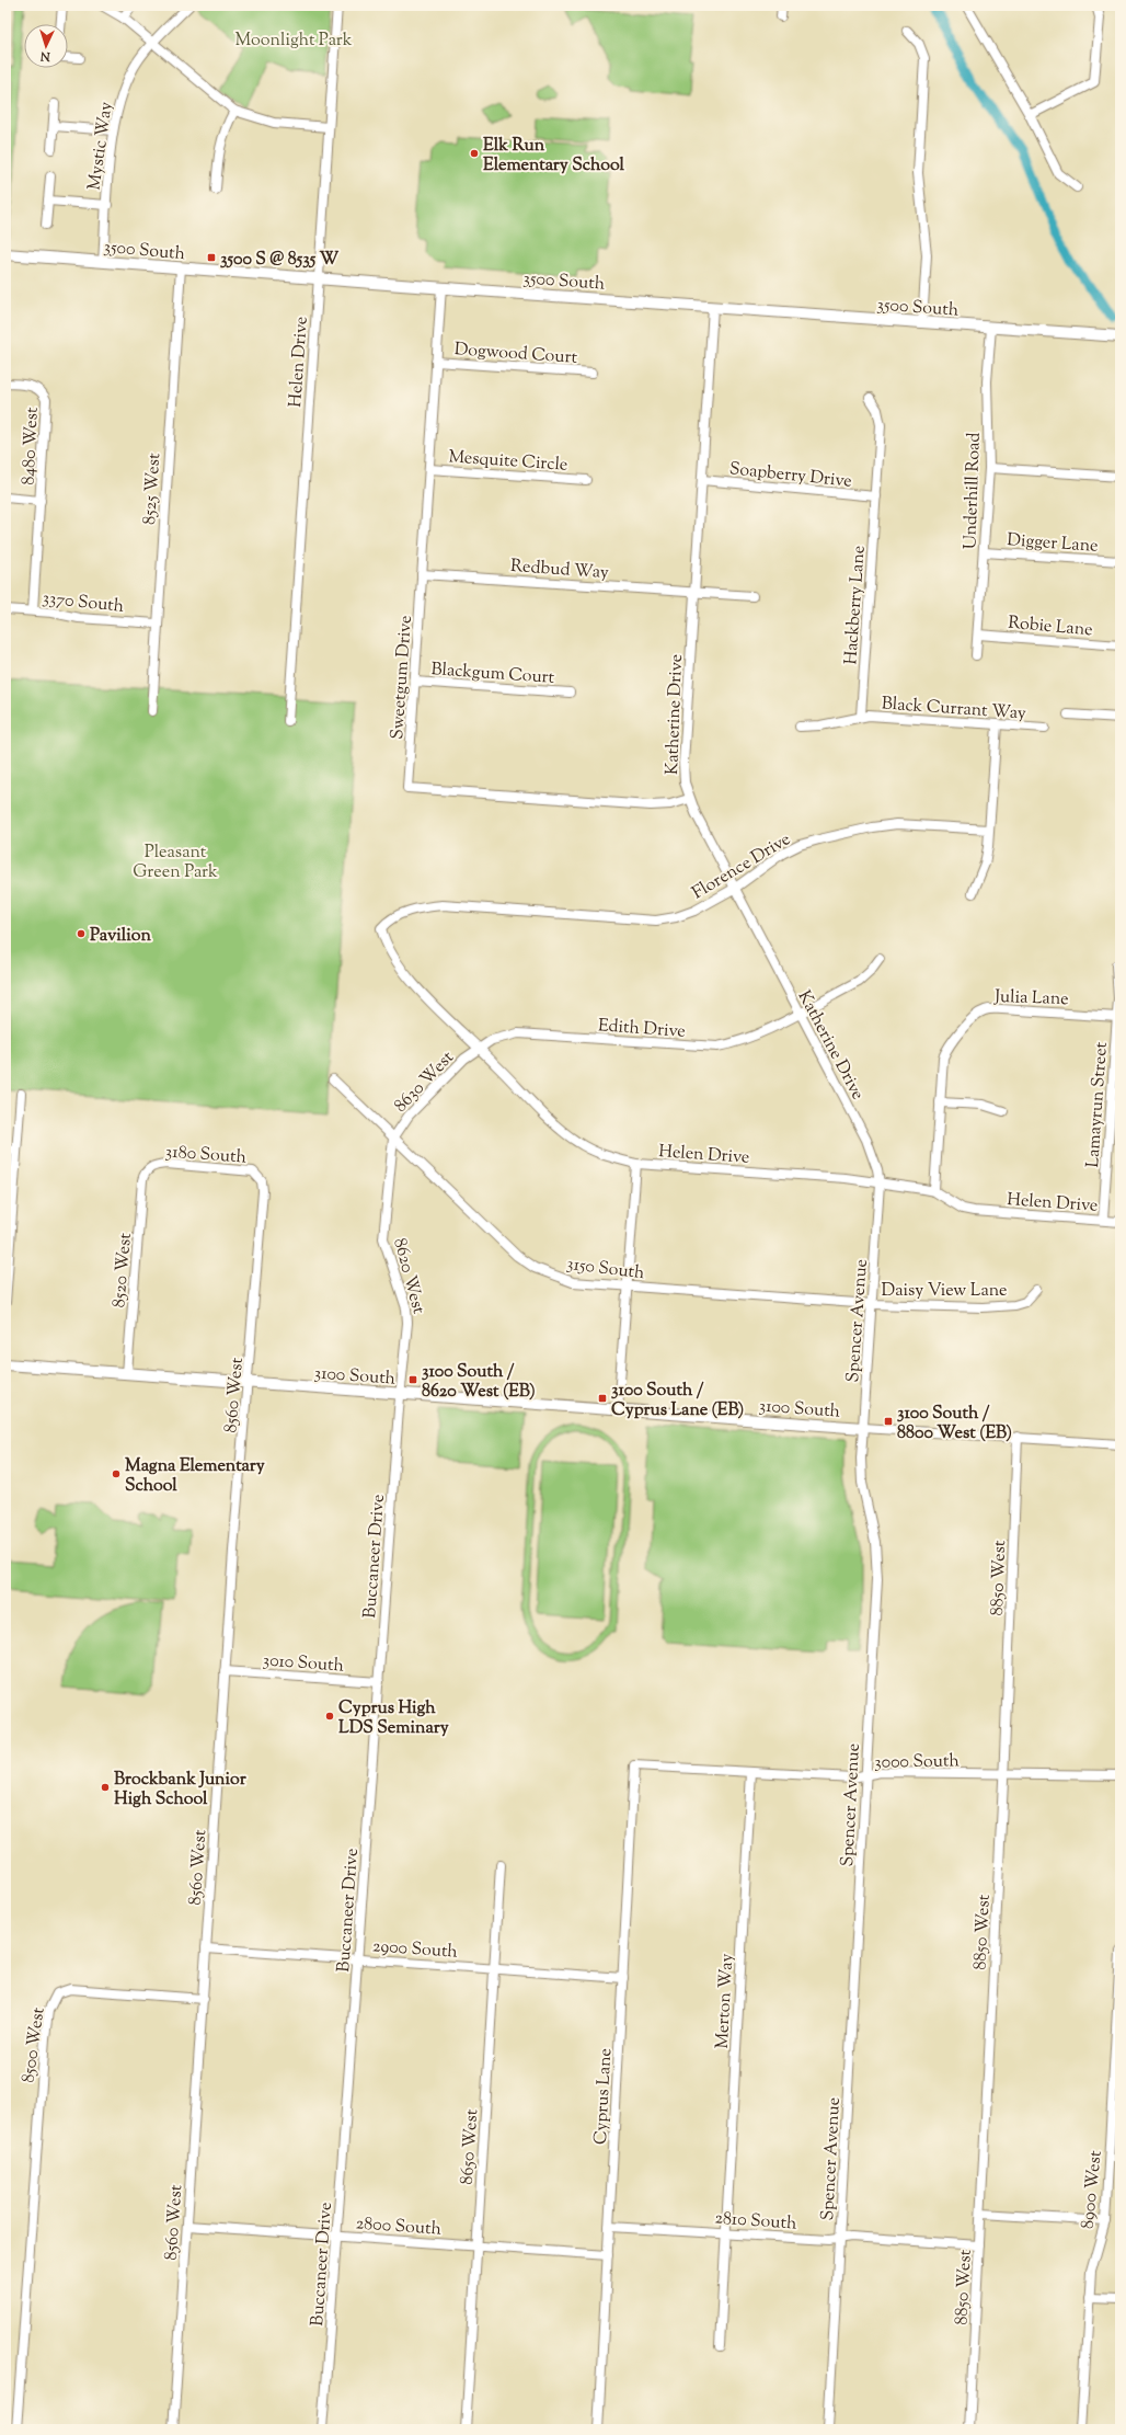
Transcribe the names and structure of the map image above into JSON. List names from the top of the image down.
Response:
{
  "streets": {
    "street": [
      "Mystic Way",
      "3500 South",
      "Dogwood Court",
      "Helen Drive",
      "8480 West",
      "Mesquite Circle",
      "Soapberry Drive",
      "8525 West",
      "Underhill Road",
      "Digger Lane",
      "Redbud Way",
      "3370 South",
      "Hackberry Lane",
      "Robie Lane",
      "Blackgum Court",
      "Sweetgum Drive",
      "Black Currant Way",
      "Katherine Drive",
      "Florence Drive",
      "Julia Lane",
      "Edith Drive",
      "8630 West",
      "Lamayrun Street",
      "3180 South",
      "3150 South",
      "8520 West",
      "8620 West",
      "Daisy View Lane",
      "Spencer Avenue",
      "3100 South",
      "8560 West",
      "Buccaneer Drive",
      "8850 West",
      "3010 South",
      "3000 South",
      "2900 South",
      "Merton Way",
      "8500 West",
      "Cyprus Lane",
      "8650 West",
      "8900 West",
      "2810 South",
      "2800 South"
    ]
  },
  "crossings": [
    ["Mystic Way", "3500 South"],
    ["3500 South", "Helen Drive"],
    ["3500 South", "8525 West"],
    ["3500 South", "Underhill Road"],
    ["3500 South", "Sweetgum Drive"],
    ["3500 South", "Katherine Drive"],
    ["Dogwood Court", "Sweetgum Drive"],
    ["Helen Drive", "Katherine Drive"],
    ["Helen Drive", "Florence Drive"],
    ["Helen Drive", "Julia Lane"],
    ["Helen Drive", "Edith Drive"],
    ["Helen Drive", "8630 West"],
    ["Helen Drive", "Lamayrun Street"],
    ["Helen Drive", "Spencer Avenue"],
    ["8480 West", "3370 South"],
    ["Mesquite Circle", "Sweetgum Drive"],
    ["Soapberry Drive", "Hackberry Lane"],
    ["Soapberry Drive", "Katherine Drive"],
    ["8525 West", "3370 South"],
    ["Underhill Road", "Digger Lane"],
    ["Underhill Road", "Robie Lane"],
    ["Redbud Way", "Sweetgum Drive"],
    ["Redbud Way", "Katherine Drive"],
    ["Hackberry Lane", "Black Currant Way"],
    ["Blackgum Court", "Sweetgum Drive"],
    ["Sweetgum Drive", "Katherine Drive"],
    ["Katherine Drive", "Florence Drive"],
    ["Katherine Drive", "Edith Drive"],
    ["Katherine Drive", "Spencer Avenue"],
    ["Julia Lane", "Lamayrun Street"],
    ["Edith Drive", "8630 West"],
    ["8630 West", "3150 South"],
    ["8630 West", "8620 West"],
    ["3180 South", "8520 West"],
    ["3180 South", "8560 West"],
    ["3150 South", "8620 West"],
    ["3150 South", "Daisy View Lane"],
    ["3150 South", "Spencer Avenue"],
    ["8520 West", "3100 South"],
    ["8620 West", "3100 South"],
    ["8620 West", "Buccaneer Drive"],
    ["Daisy View Lane", "Spencer Avenue"],
    ["Spencer Avenue", "3100 South"],
    ["Spencer Avenue", "3000 South"],
    ["Spencer Avenue", "2810 South"],
    ["3100 South", "8560 West"],
    ["3100 South", "Buccaneer Drive"],
    ["3100 South", "8850 West"],
    ["8560 West", "3010 South"],
    ["8560 West", "2900 South"],
    ["8560 West", "8500 West"],
    ["8560 West", "2800 South"],
    ["Buccaneer Drive", "3010 South"],
    ["Buccaneer Drive", "2900 South"],
    ["Buccaneer Drive", "2800 South"],
    ["8850 West", "3000 South"],
    ["8850 West", "2810 South"],
    ["3000 South", "Merton Way"],
    ["3000 South", "Cyprus Lane"],
    ["2900 South", "Cyprus Lane"],
    ["2900 South", "8650 West"],
    ["Merton Way", "2810 South"],
    ["Cyprus Lane", "2810 South"],
    ["Cyprus Lane", "2800 South"],
    ["8650 West", "2800 South"]
  ],
  "parks": ["Moonlight Park", "Pleasant Green Park"],
  "places": {
    "other": [
      "Elk Run Elementary School",
      "Pavilion",
      "Magna Elementary School",
      "Cyprus High LDS Seminary",
      "Brockbank Junior High School"
    ],
    "transit": [
      "3500 S @ 8535 W",
      "3100 South / 8620 West (EB)",
      "3100 South / Cyprus Lane (EB)",
      "3100 South / 8800 West (EB)"
    ]
  },
  "north": "bottom"
}
